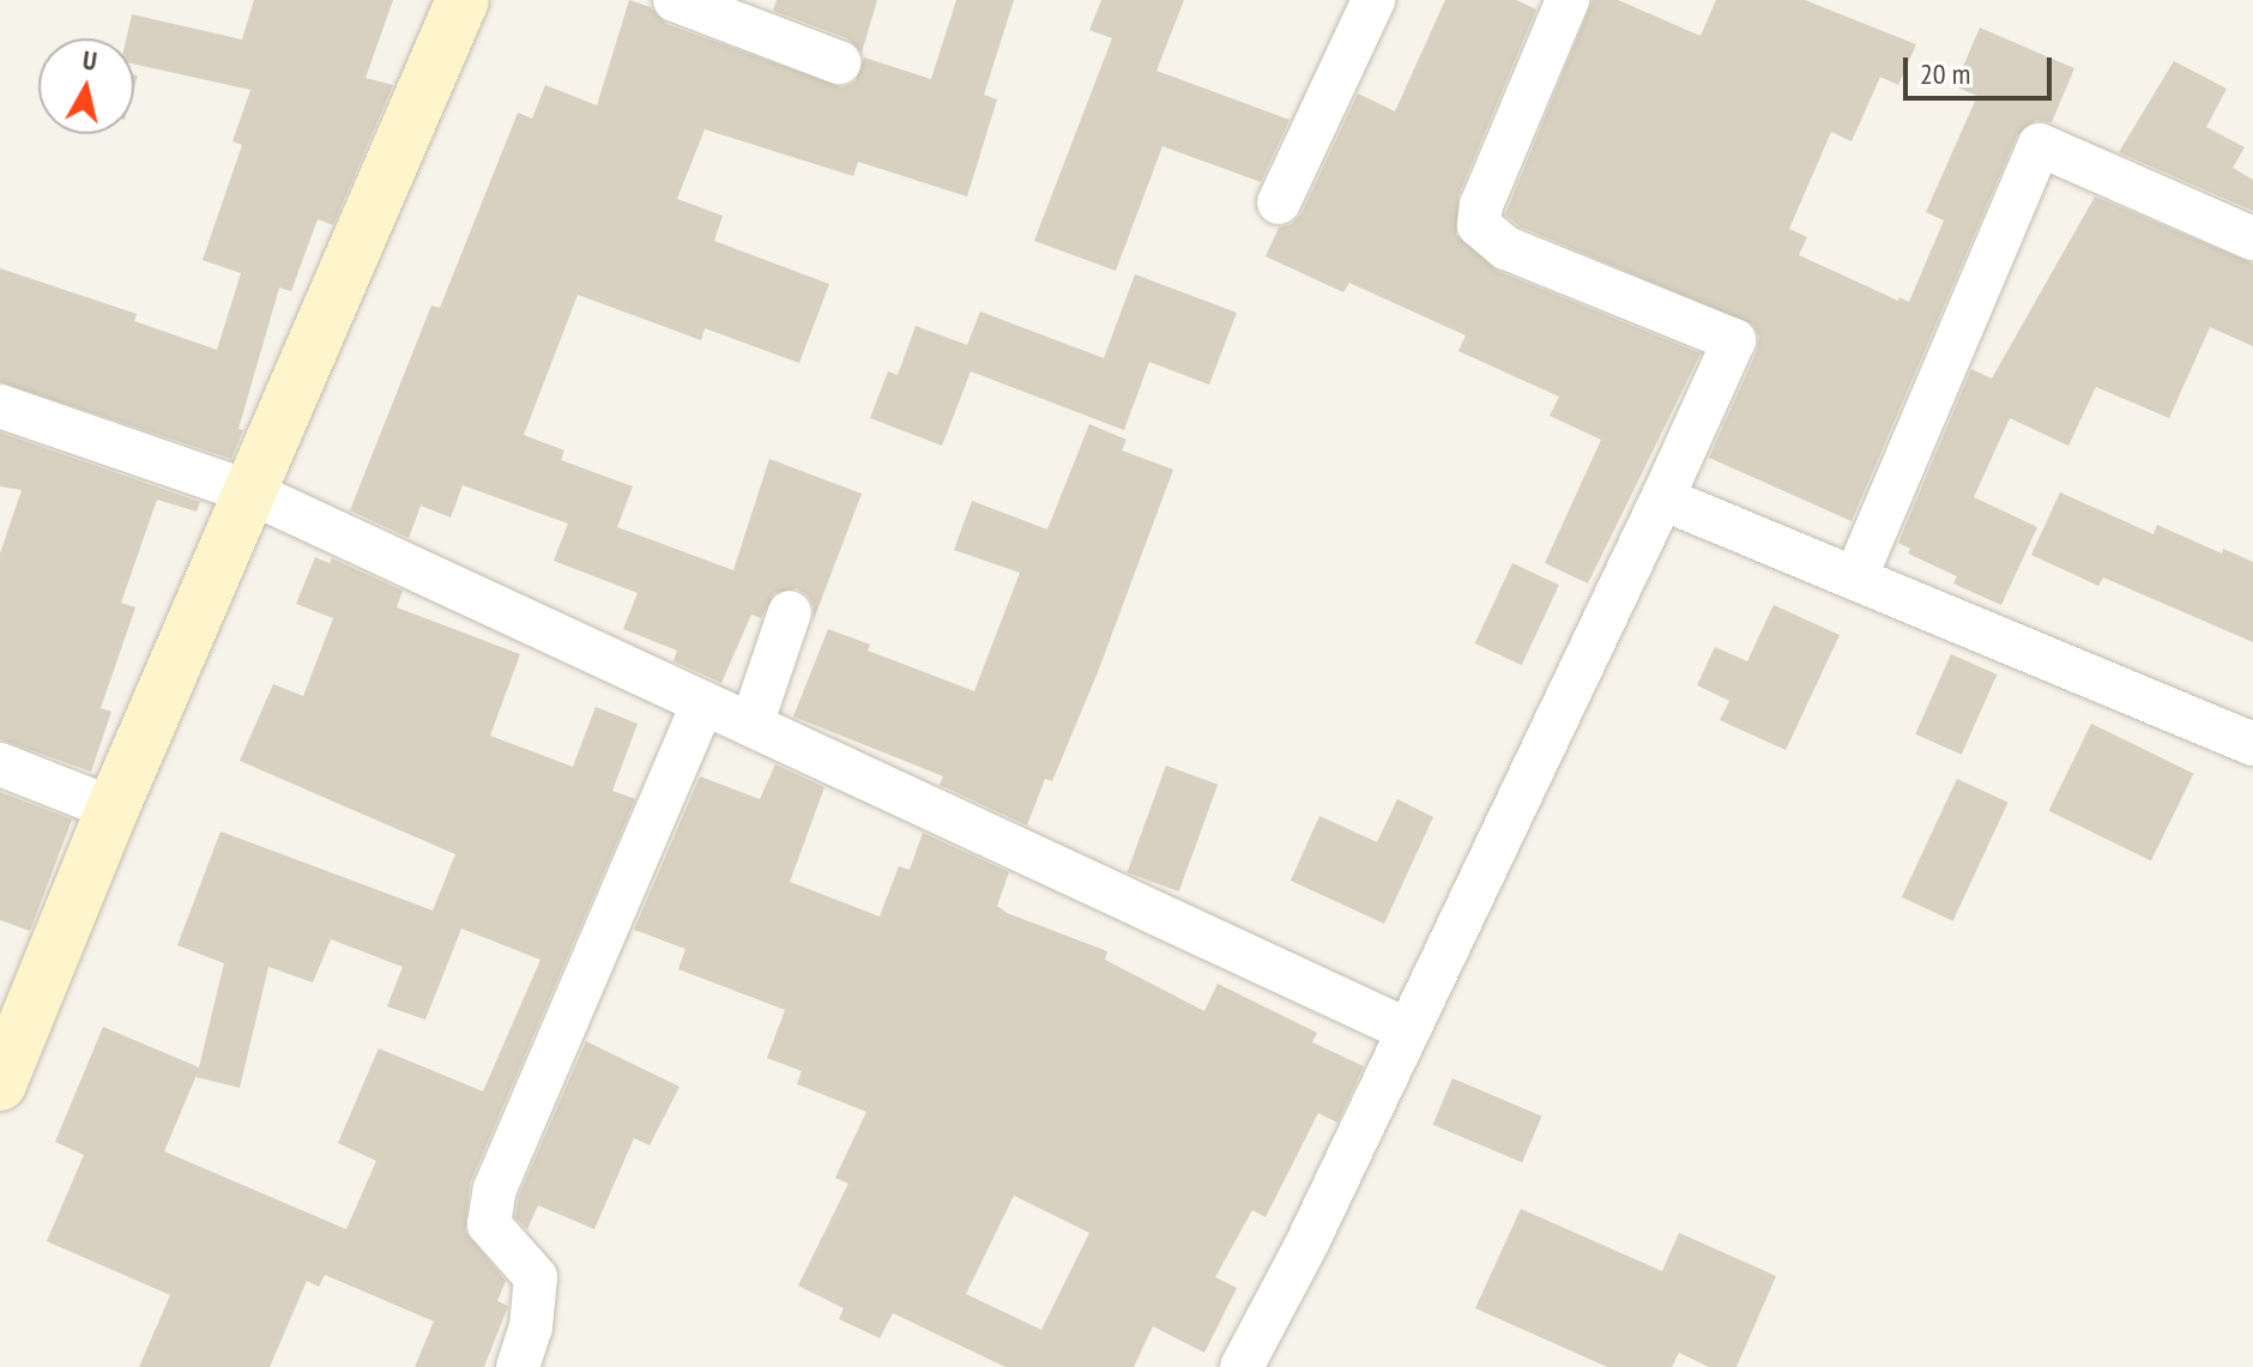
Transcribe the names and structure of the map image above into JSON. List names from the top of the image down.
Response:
{
  "scale_bar": "20 m",
  "north": "top"
}
